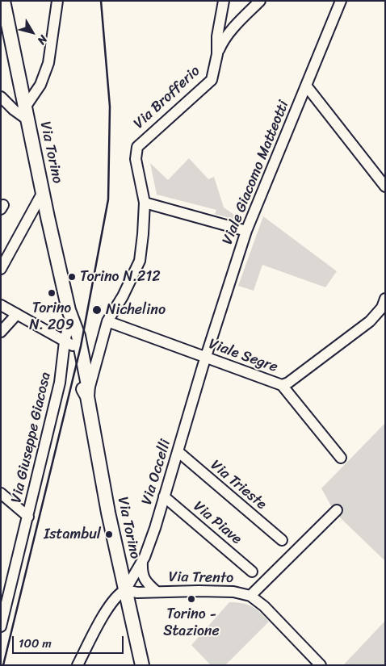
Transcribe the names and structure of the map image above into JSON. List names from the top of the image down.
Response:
{
  "streets": {
    "main road": ["Via Torino"],
    "street": [
      "Via Brofferio",
      "Viale Giacomo Matteotti",
      "Viale Segre",
      "Via Giuseppe Giacosa",
      "Via Occelli",
      "Via Trieste",
      "Via Piave",
      "Via Trento"
    ]
  },
  "crossings": [
    ["Via Brofferio", "Via Torino"],
    ["Via Brofferio", "Viale Segre"],
    ["Via Torino", "Via Giuseppe Giacosa"],
    ["Via Torino", "Via Occelli"],
    ["Via Torino", "Via Trento"],
    ["Viale Giacomo Matteotti", "Viale Segre"],
    ["Viale Giacomo Matteotti", "Via Occelli"],
    ["Viale Segre", "Via Occelli"],
    ["Via Occelli", "Via Trieste"],
    ["Via Occelli", "Via Piave"],
    ["Via Occelli", "Via Trento"]
  ],
  "places": [
    "Torino N.212",
    "Torino N. 209",
    "Nichelino",
    "Istambul",
    "Torino - Stazione"
  ],
  "scale_bar": "100 m",
  "north": "bottom right"
}
